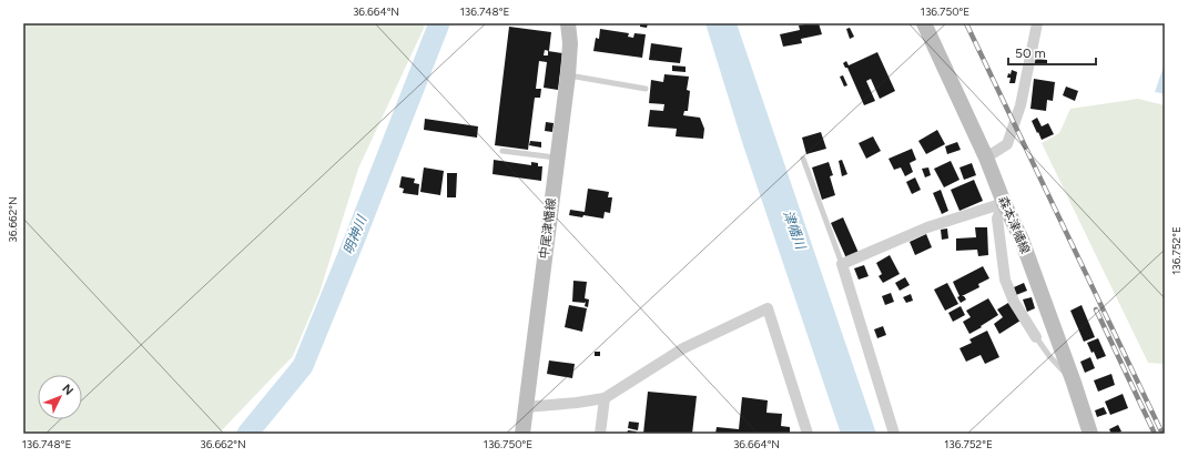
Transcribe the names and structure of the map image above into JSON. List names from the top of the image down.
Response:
{
  "streets": {
    "main road": ["森本津幡線", "中尾津幡線"]
  },
  "water": ["津幡川", "明神川"],
  "scale_bar": "50 m",
  "north": "top right",
  "coordinates": [
    "36.664°N",
    "136.748°E",
    "136.750°E",
    "36.662°N",
    "136.752°E"
  ]
}
